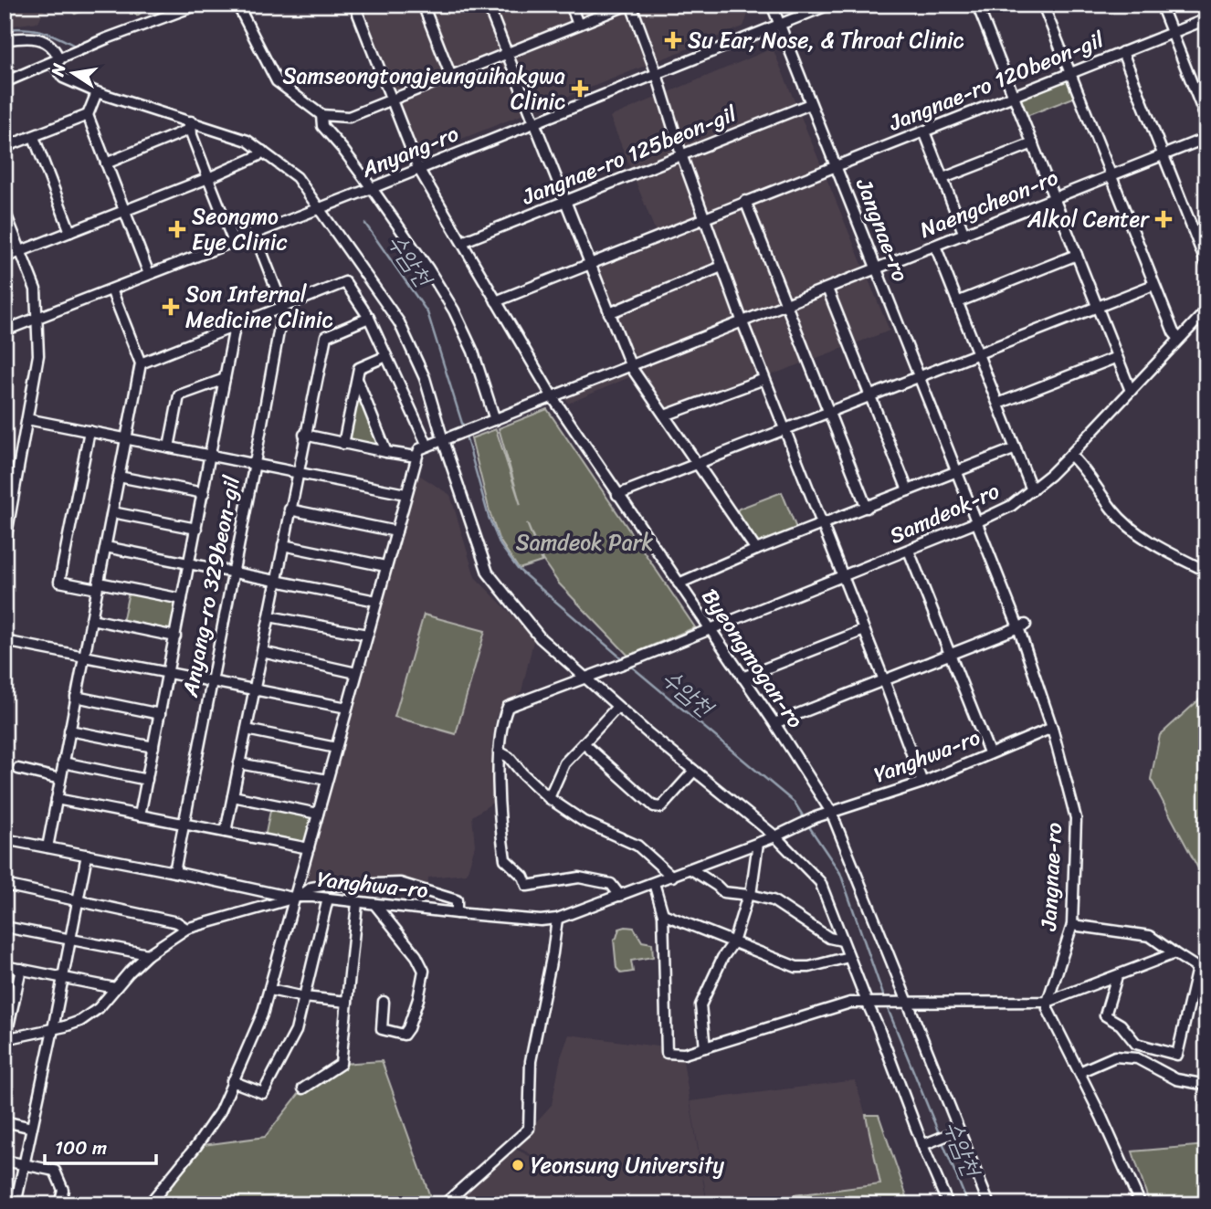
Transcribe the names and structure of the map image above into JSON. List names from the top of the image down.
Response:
{
  "streets": {
    "street": [
      "Jangnae-ro 120beon-gil",
      "Anyang-ro",
      "Jangnae-ro 125beon-gil",
      "Naengcheon-ro",
      "Jangnae-ro",
      "Samdeok-ro",
      "Anyang-ro 329beon-gil",
      "Byeongmogan-ro",
      "Yanghwa-ro"
    ]
  },
  "crossings": [
    ["Jangnae-ro 120beon-gil", "Jangnae-ro"],
    ["Jangnae-ro 120beon-gil", "Byeongmogan-ro"],
    ["Anyang-ro", "Jangnae-ro"],
    ["Anyang-ro", "Byeongmogan-ro"],
    ["Jangnae-ro 125beon-gil", "Jangnae-ro"],
    ["Jangnae-ro 125beon-gil", "Byeongmogan-ro"],
    ["Naengcheon-ro", "Jangnae-ro"],
    ["Naengcheon-ro", "Byeongmogan-ro"],
    ["Jangnae-ro", "Samdeok-ro"],
    ["Jangnae-ro", "Yanghwa-ro"],
    ["Samdeok-ro", "Byeongmogan-ro"],
    ["Byeongmogan-ro", "Yanghwa-ro"]
  ],
  "water": ["수암천"],
  "parks": ["Samdeok Park"],
  "places": {
    "health": [
      "Su Ear, Nose, & Throat Clinic",
      "Samseongtongjeunguihakgwa Clinic",
      "Alkol Center",
      "Seongmo Eye Clinic",
      "Son Internal Medicine Clinic"
    ],
    "other": ["Yeonsung University"]
  },
  "scale_bar": "100 m",
  "north": "left"
}
